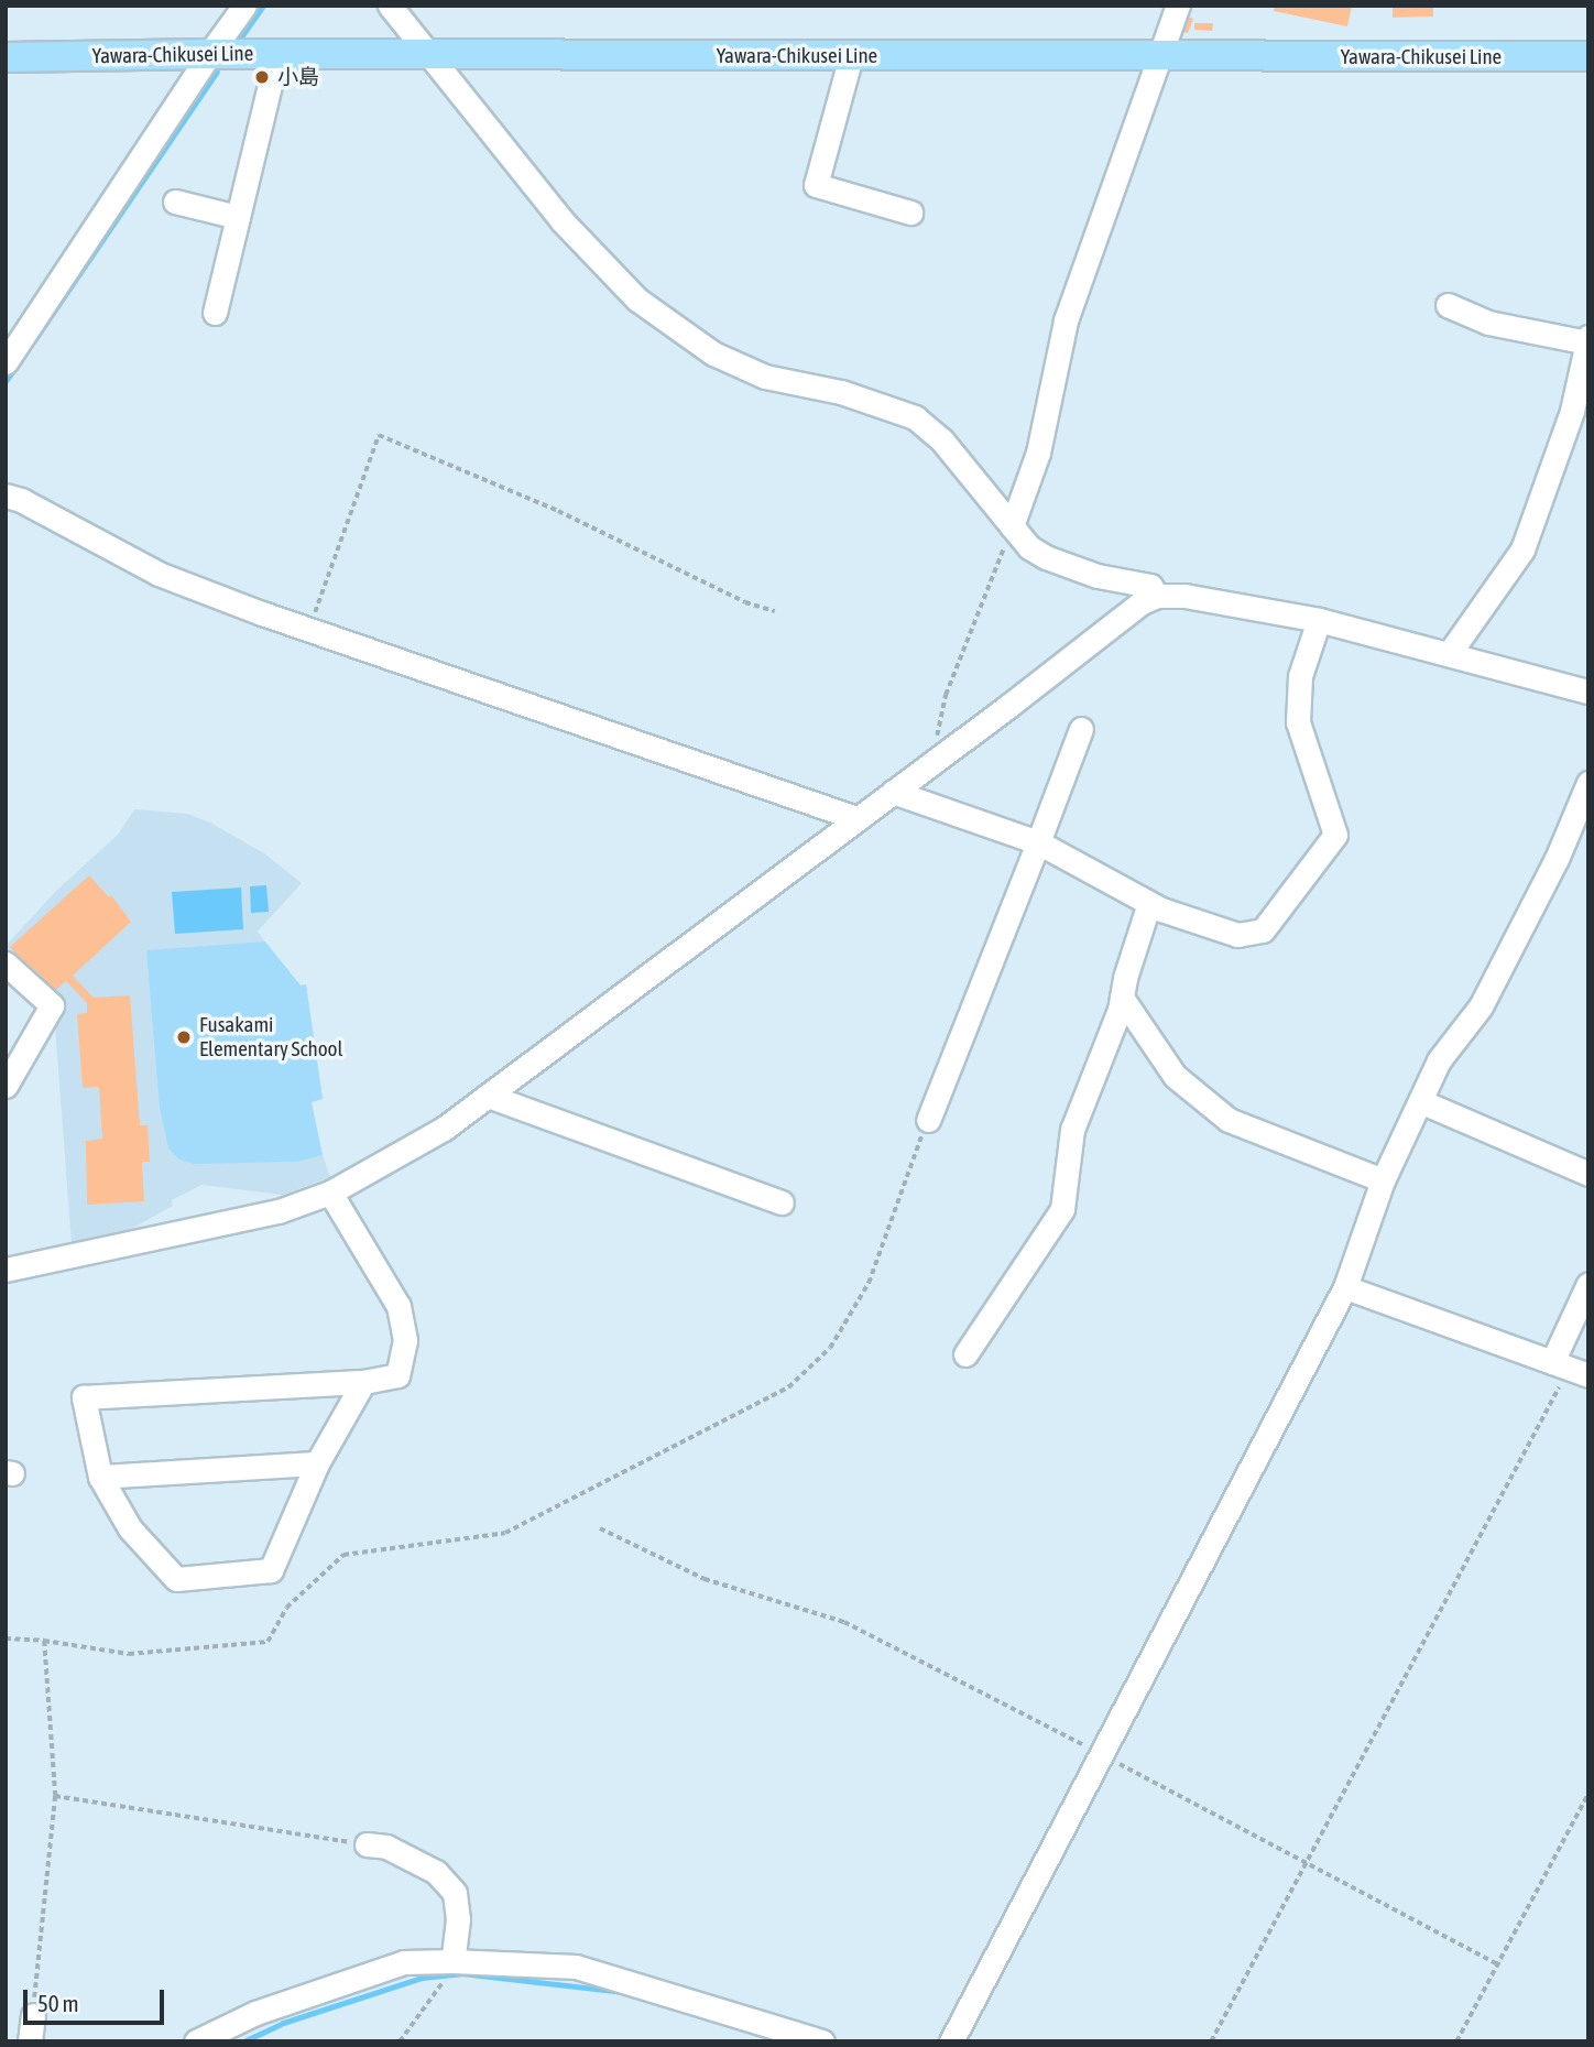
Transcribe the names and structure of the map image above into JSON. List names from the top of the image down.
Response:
{
  "streets": {
    "main road": ["Yawara-Chikusei Line"]
  },
  "places": ["小島", "Fusakami Elementary School"],
  "scale_bar": "50 m"
}
